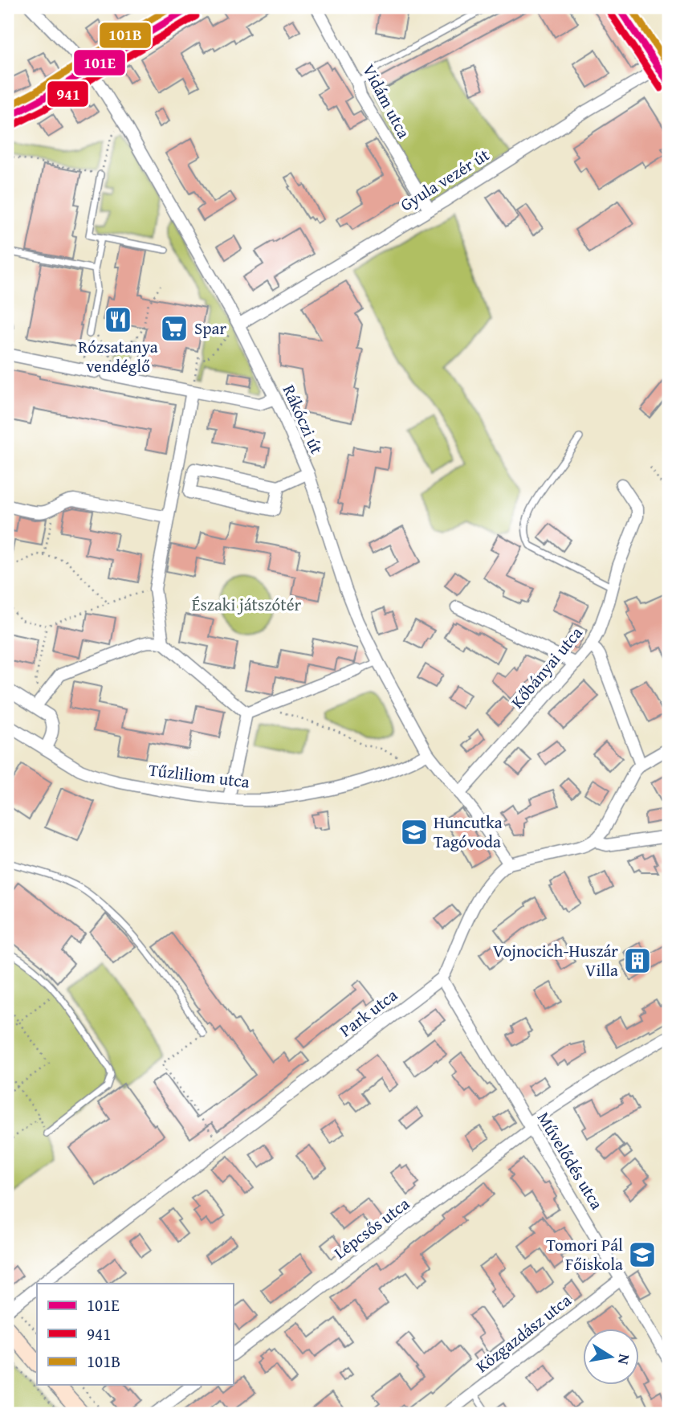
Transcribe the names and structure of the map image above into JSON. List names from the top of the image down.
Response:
{
  "streets": {
    "street": [
      "Vidám utca",
      "Gyula vezér út",
      "Rákóczi út",
      "Kőbányai utca",
      "Tűzliliom utca",
      "Park utca",
      "Művelődés utca",
      "Lépcsős utca",
      "Közgazdász utca"
    ]
  },
  "crossings": [
    ["Vidám utca", "Gyula vezér út"],
    ["Gyula vezér út", "Rákóczi út"],
    ["Rákóczi út", "Kőbányai utca"],
    ["Rákóczi út", "Tűzliliom utca"],
    ["Rákóczi út", "Park utca"],
    ["Park utca", "Művelődés utca"],
    ["Művelődés utca", "Lépcsős utca"],
    ["Művelődés utca", "Közgazdász utca"]
  ],
  "parks": ["Északi játszótér"],
  "places": {
    "restaurant": ["Rózsatanya vendéglő"],
    "supermarket": ["Spar"],
    "school or university": ["Huncutka Tagóvoda", "Tomori Pál Főiskola"],
    "building": ["Vojnocich-Huszár Villa"]
  },
  "lines": ["transit line 101E", "transit line 101B", "transit line 941"],
  "legend": ["101E", "941", "101B"],
  "north": "right"
}
